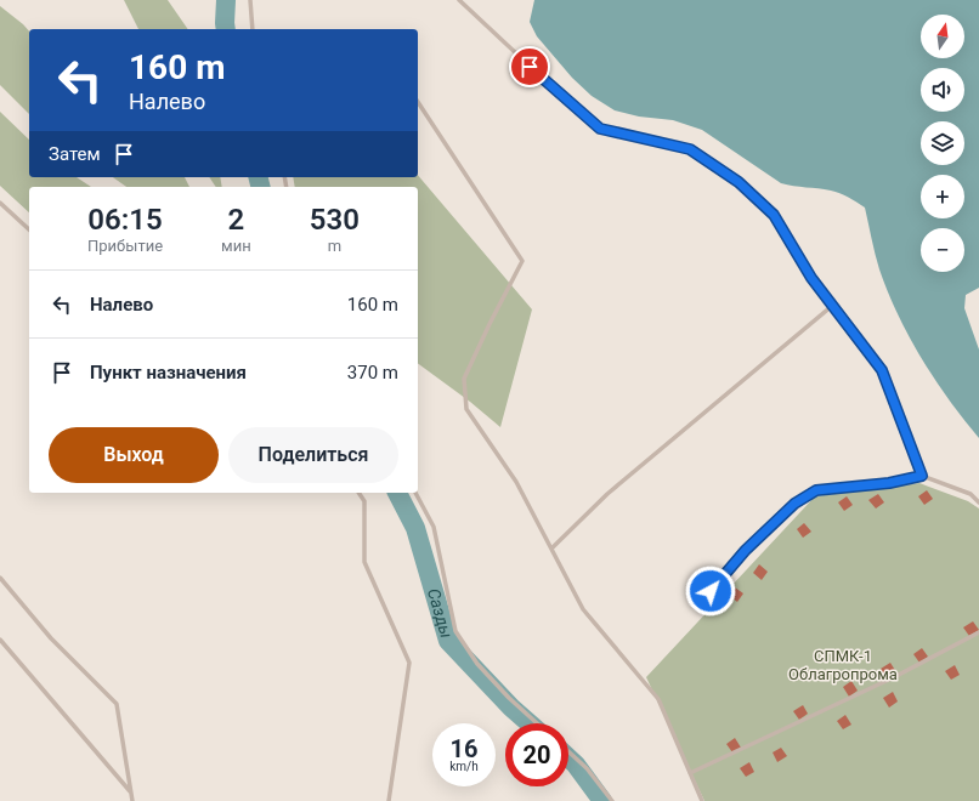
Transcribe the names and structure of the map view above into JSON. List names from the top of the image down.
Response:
{
  "water": ["Сазды"],
  "parks": ["СПМК-1 Облагропрома"],
  "north": "top",
  "page": {
    "map_buttons": ["+", "−"],
    "turn": ["160 m", "Налево"],
    "then": "Затем",
    "eta": [
      "06:15",
      "Прибытие",
      "2",
      "мин",
      "530",
      "m"
    ],
    "list": [
      {
        "name": "Налево",
        "value": "160 m"
      },
      {
        "name": "Пункт назначения",
        "value": "370 m"
      }
    ],
    "buttons": ["Выход", "Поделиться"],
    "speed": "16 km/h",
    "limit": "20"
  }
}
